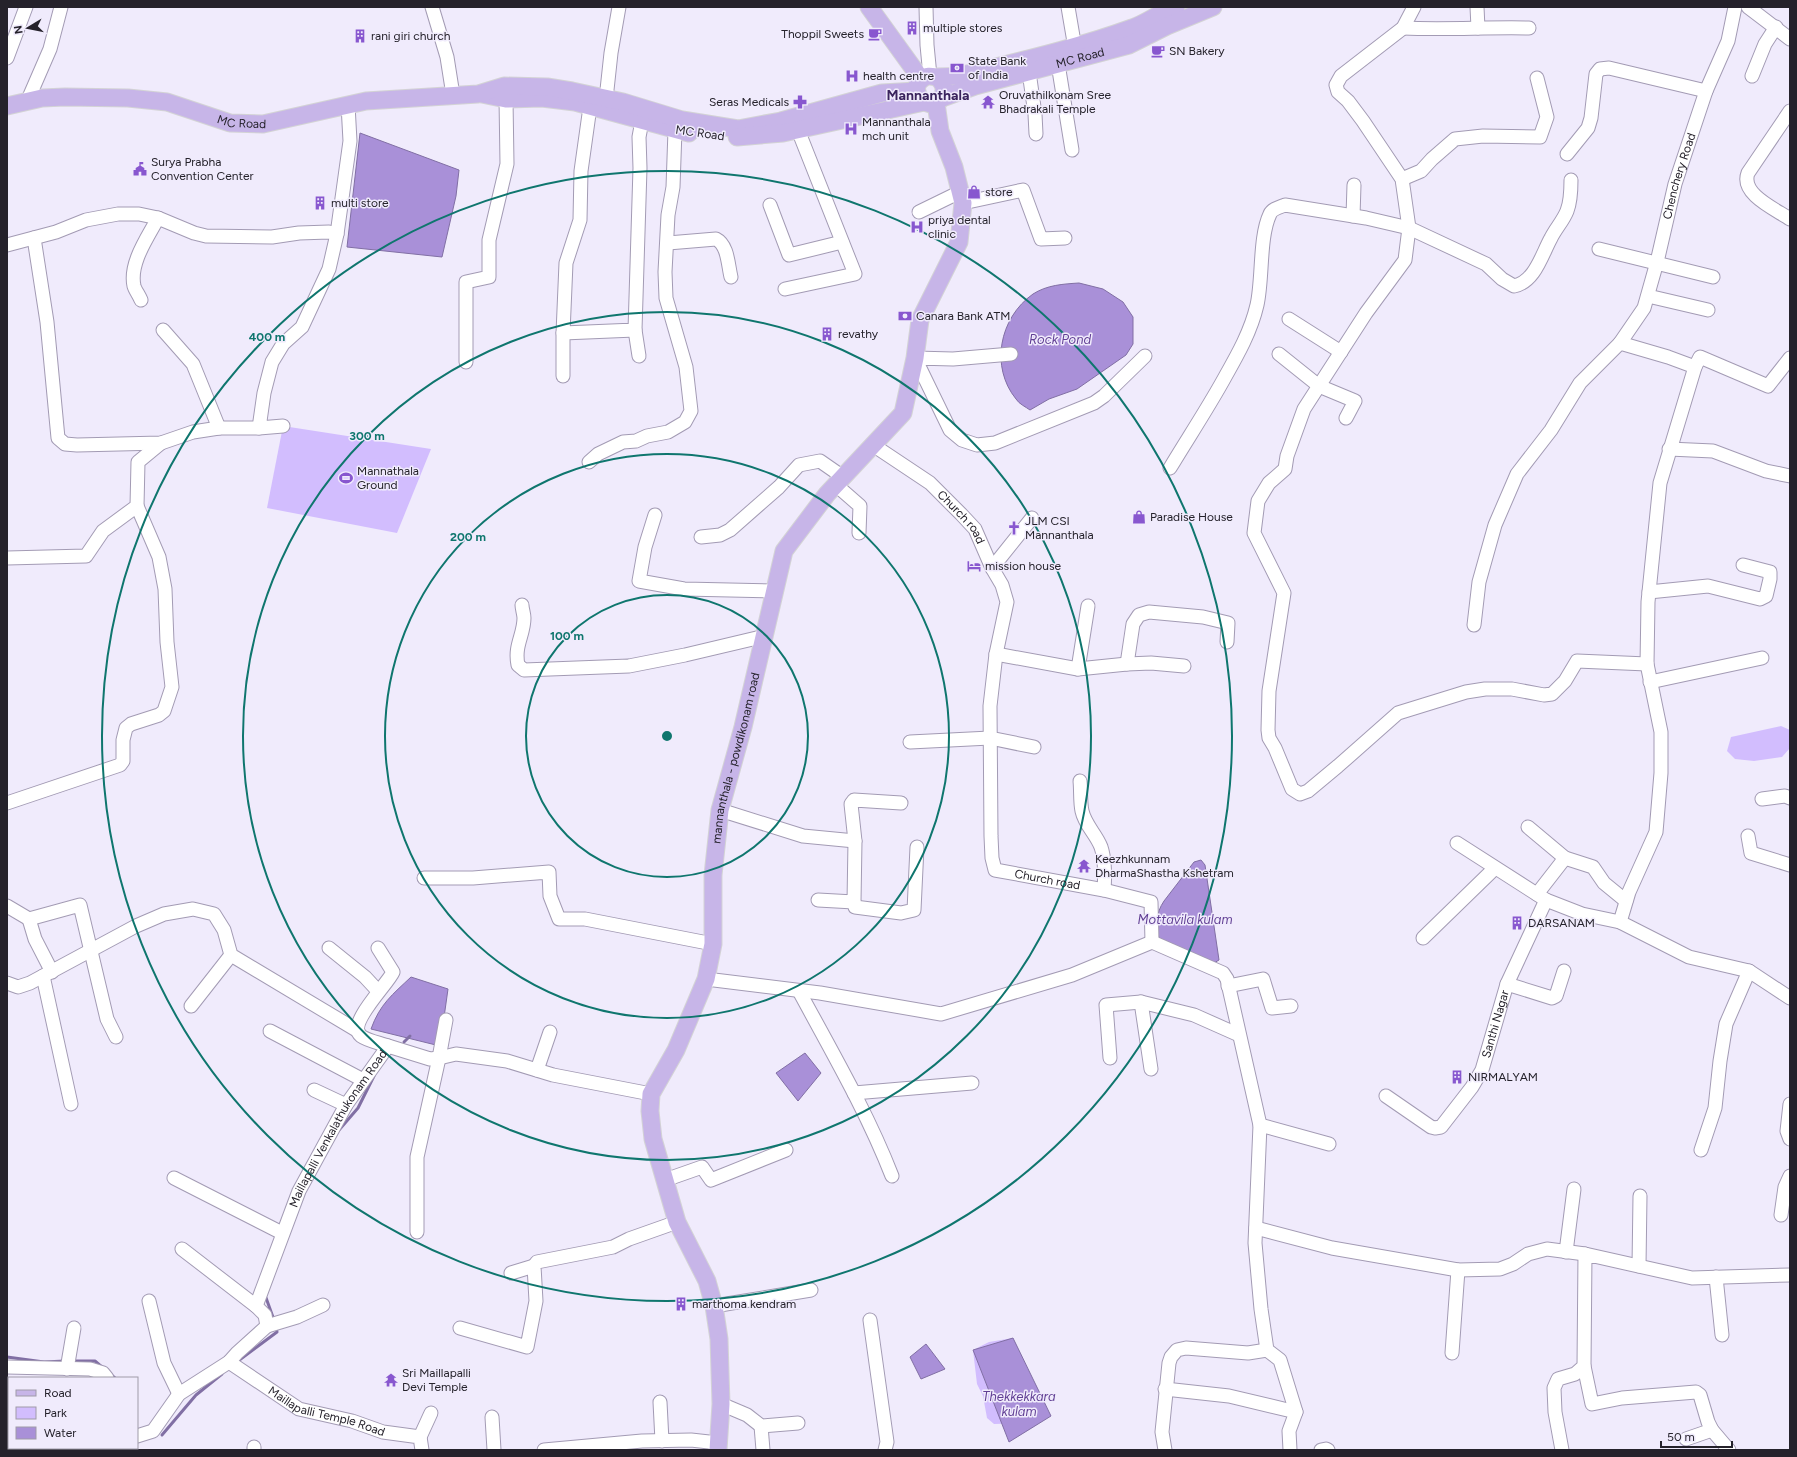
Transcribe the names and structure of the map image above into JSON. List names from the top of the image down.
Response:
{
  "streets": {
    "main road": ["MC Road", "mannanthala - powdikonam road"],
    "street": [
      "Chenchery Road",
      "Church road",
      "Santhi Nagar",
      "Maillapalli Venkalathukonam Road",
      "Maillapalli Temple Road"
    ]
  },
  "crossings": [
    ["MC Road", "mannanthala - powdikonam road"],
    ["Church road", "mannanthala - powdikonam road"],
    ["mannanthala - powdikonam road", "Maillapalli Venkalathukonam Road"]
  ],
  "districts": ["Mannanthala"],
  "water": ["Rock Pond", "Mottavila kulam", "Thekkekkara kulam"],
  "places": {
    "building": [
      "multiple stores",
      "rani giri church",
      "multi store",
      "revathy",
      "DARSANAM",
      "NIRMALYAM",
      "marthoma kendram"
    ],
    "cafe": ["Thoppil Sweets", "SN Bakery"],
    "bank": ["State Bank of India", "Canara Bank ATM"],
    "hospital": ["health centre", "Mannanthala mch unit", "priya dental clinic"],
    "pharmacy": ["Seras Medicals"],
    "temple": ["Oruvathilkonam Sree Bhadrakali Temple", "Keezhkunnam DharmaShastha Kshetram", "Sri Maillapalli Devi Temple"],
    "public building": ["Surya Prabha Convention Center"],
    "shop": ["store", "Paradise House"],
    "sports": ["Mannathala Ground"],
    "church": ["JLM CSI Mannanthala"],
    "hotel": ["mission house"]
  },
  "legend": ["Road", "Park", "Water"],
  "scale_bar": "50 m",
  "north": "left",
  "rings": [
    "400 m",
    "300 m",
    "200 m",
    "100 m"
  ]
}
